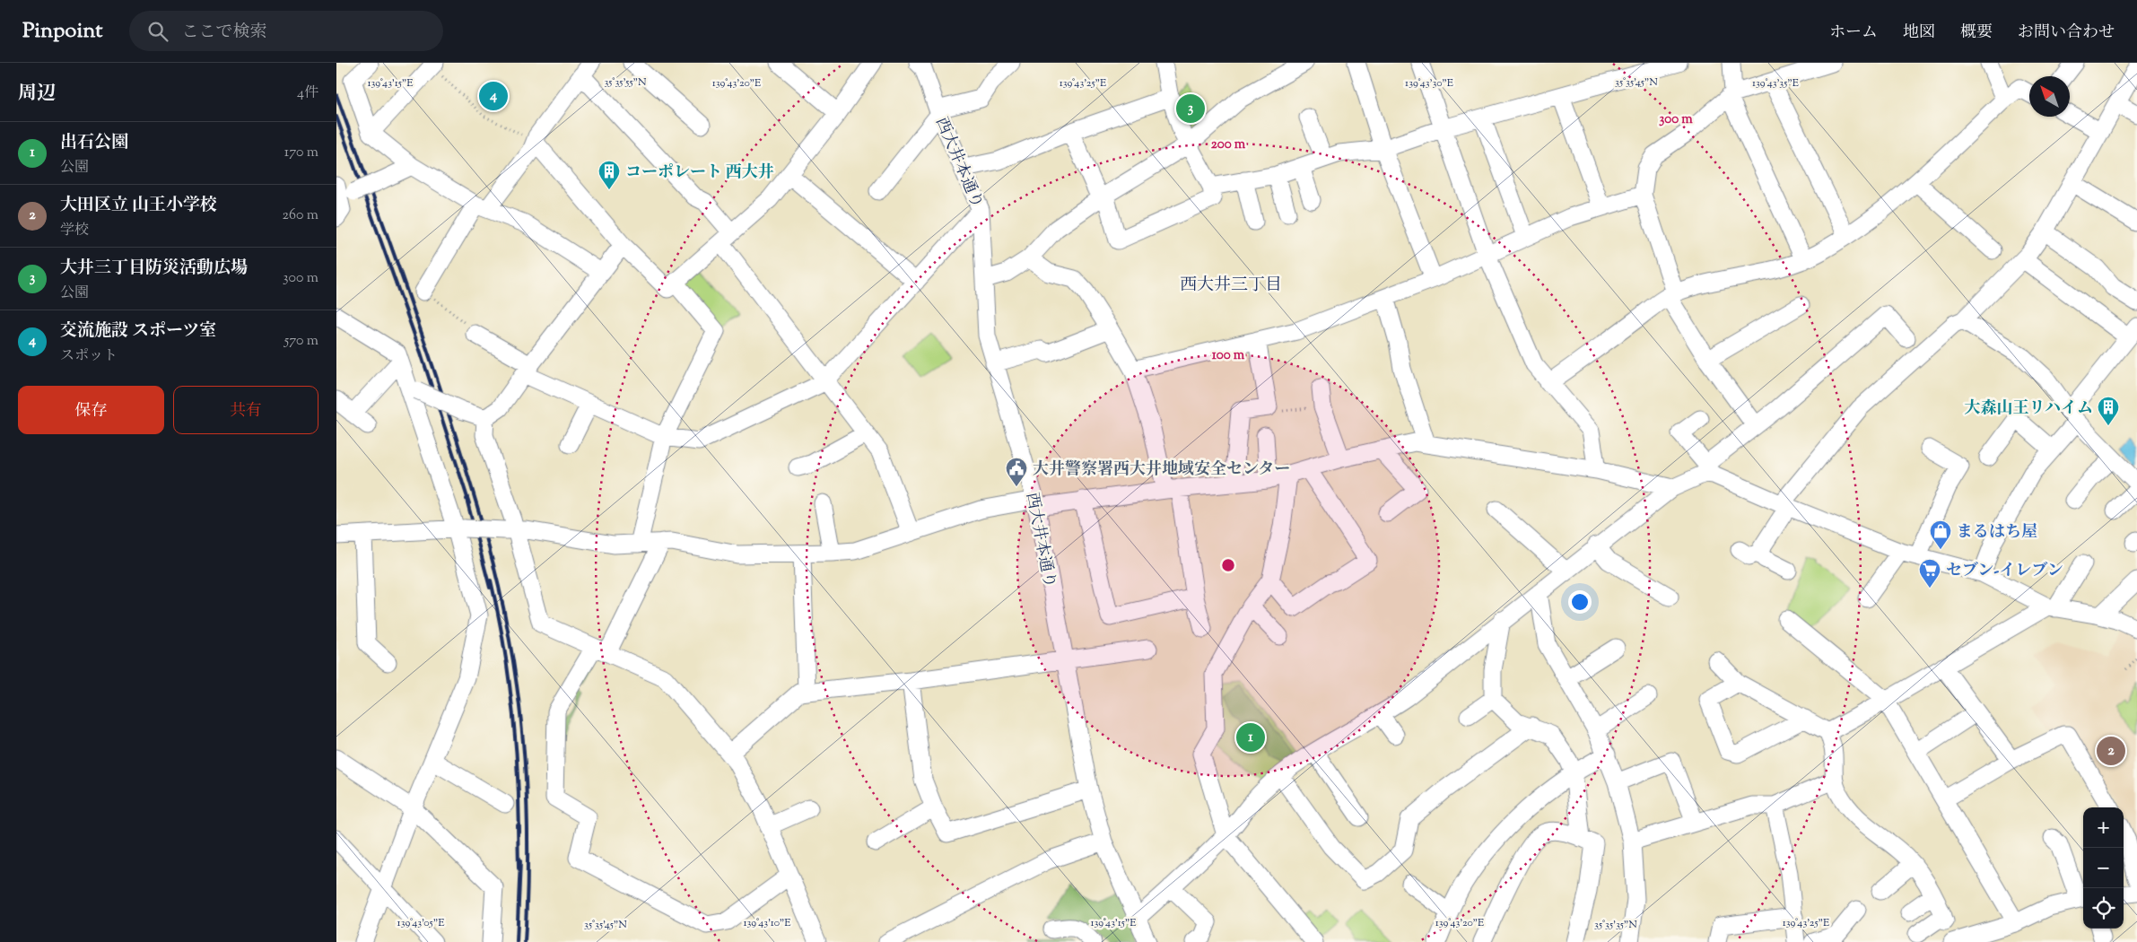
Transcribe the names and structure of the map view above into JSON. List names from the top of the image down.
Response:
{
  "streets": {
    "street": ["西大井本通り"]
  },
  "districts": ["西大井三丁目"],
  "places": {
    "building": ["コーポレート 西大井", "大森山王リハイム"],
    "public building": ["大井警察署西大井地域安全センター"],
    "shop": ["まるはち屋"],
    "supermarket": ["セブン-イレブン"]
  },
  "north": "top left",
  "page": {
    "header": "Pinpoint",
    "search": "ここで検索",
    "nav": [
      "ホーム",
      "地図",
      "概要",
      "お問い合わせ"
    ],
    "heading": ["周辺", "4件"],
    "pins": [
      "4",
      "3",
      "1",
      "2"
    ],
    "list": [
      {
        "mark": "1",
        "name": "出石公園",
        "note": "公園",
        "value": "170 m"
      },
      {
        "mark": "2",
        "name": "大田区立 山王小学校",
        "note": "学校",
        "value": "260 m"
      },
      {
        "mark": "3",
        "name": "大井三丁目防災活動広場",
        "note": "公園",
        "value": "300 m"
      },
      {
        "mark": "4",
        "name": "交流施設 スポーツ室",
        "note": "スポット",
        "value": "570 m"
      }
    ],
    "buttons": ["保存", "共有"],
    "map_buttons": ["+", "−"]
  },
  "coordinates": [
    "35°35'55\"N",
    "35°35'45\"N",
    "139°43'20\"E",
    "139°43'25\"E",
    "139°43'30\"E",
    "139°43'35\"E",
    "139°43'15\"E",
    "139°43'05\"E",
    "139°43'10\"E",
    "35°35'35\"N"
  ],
  "rings": ["300 m", "200 m", "100 m"]
}
